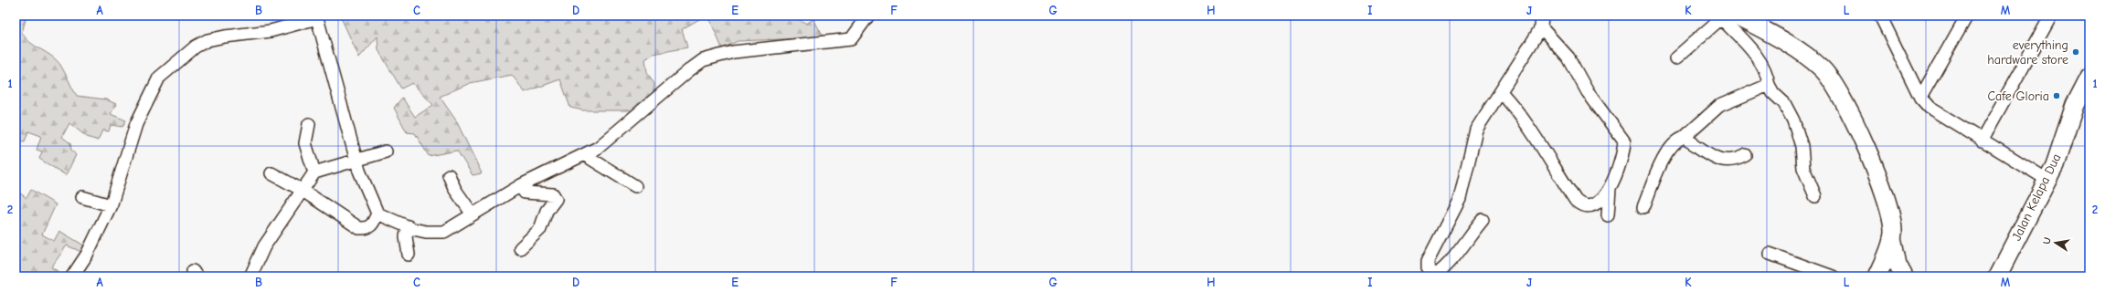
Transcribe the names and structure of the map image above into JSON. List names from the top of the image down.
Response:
{
  "streets": {
    "highway": ["Jalan Kelapa Dua"]
  },
  "places": ["everything hardware store", "Cafe Gloria"],
  "north": "left",
  "grid": {
    "columns": [
      "A",
      "B",
      "C",
      "D",
      "E",
      "F",
      "G",
      "H",
      "I",
      "J",
      "K",
      "L",
      "M"
    ],
    "rows": ["1", "2"]
  }
}
